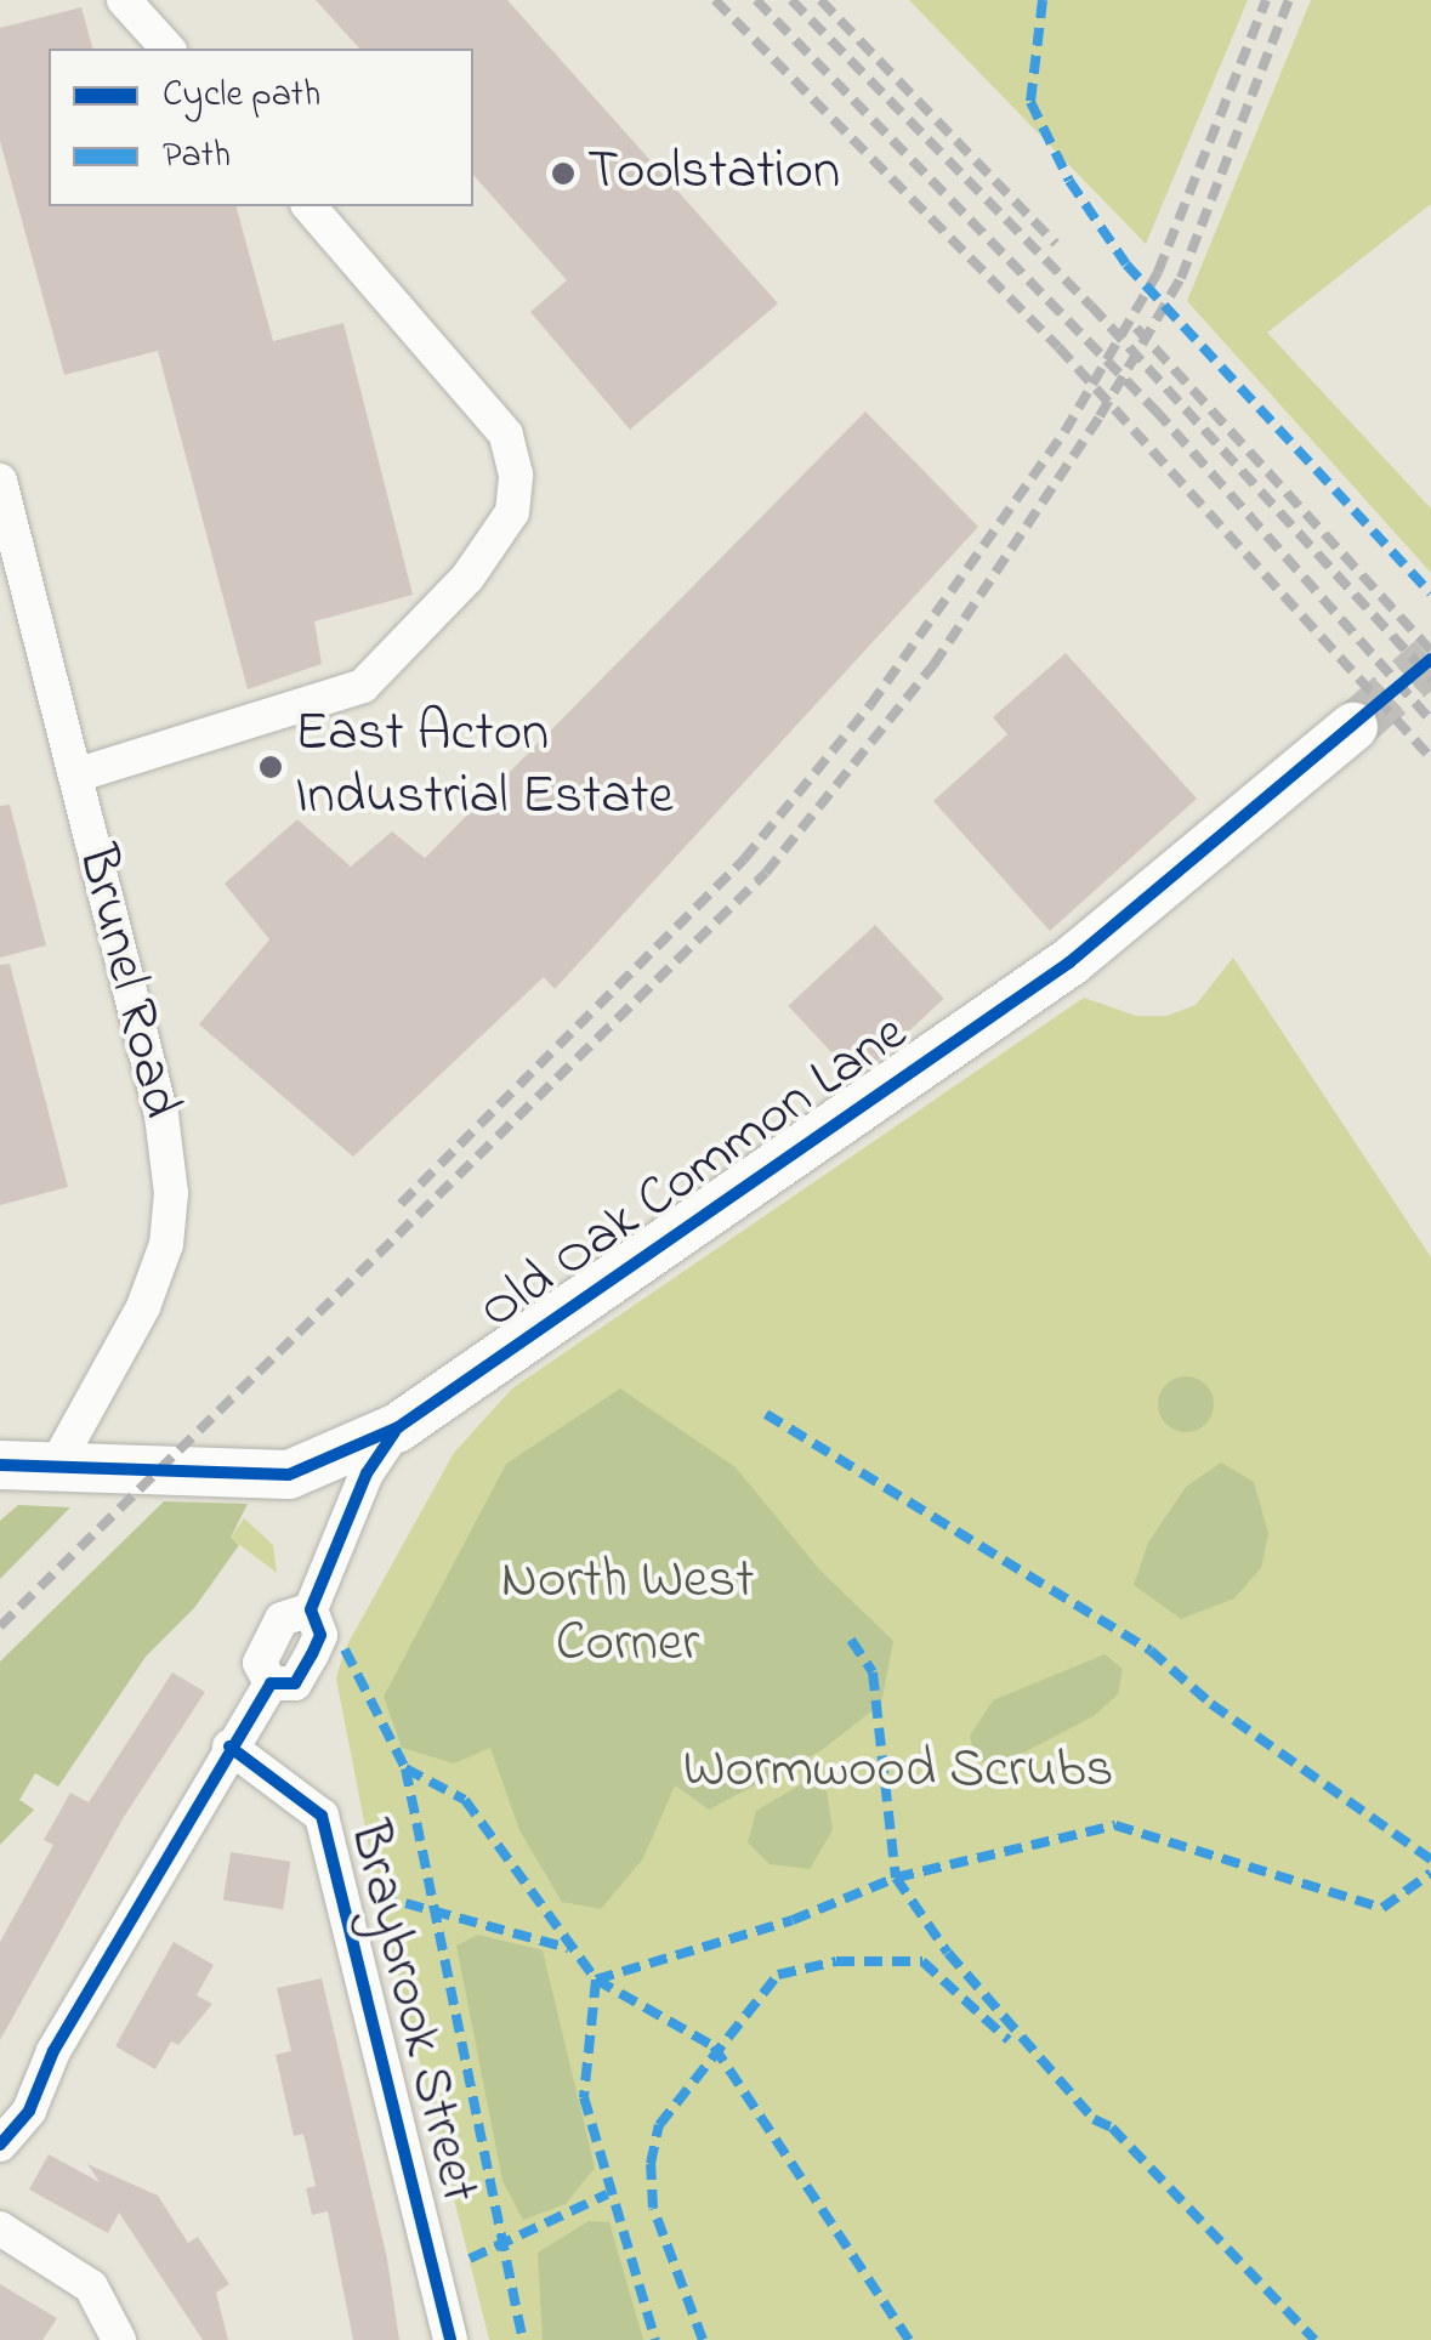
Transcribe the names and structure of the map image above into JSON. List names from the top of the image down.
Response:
{
  "streets": {
    "street": ["Brunel Road", "Old Oak Common Lane", "Braybrook Street"]
  },
  "crossings": [
    ["Brunel Road", "Old Oak Common Lane"]
  ],
  "parks": ["North West Corner", "Wormwood Scrubs"],
  "places": ["Toolstation", "East Acton Industrial Estate"],
  "legend": ["Cycle path", "Path"]
}
